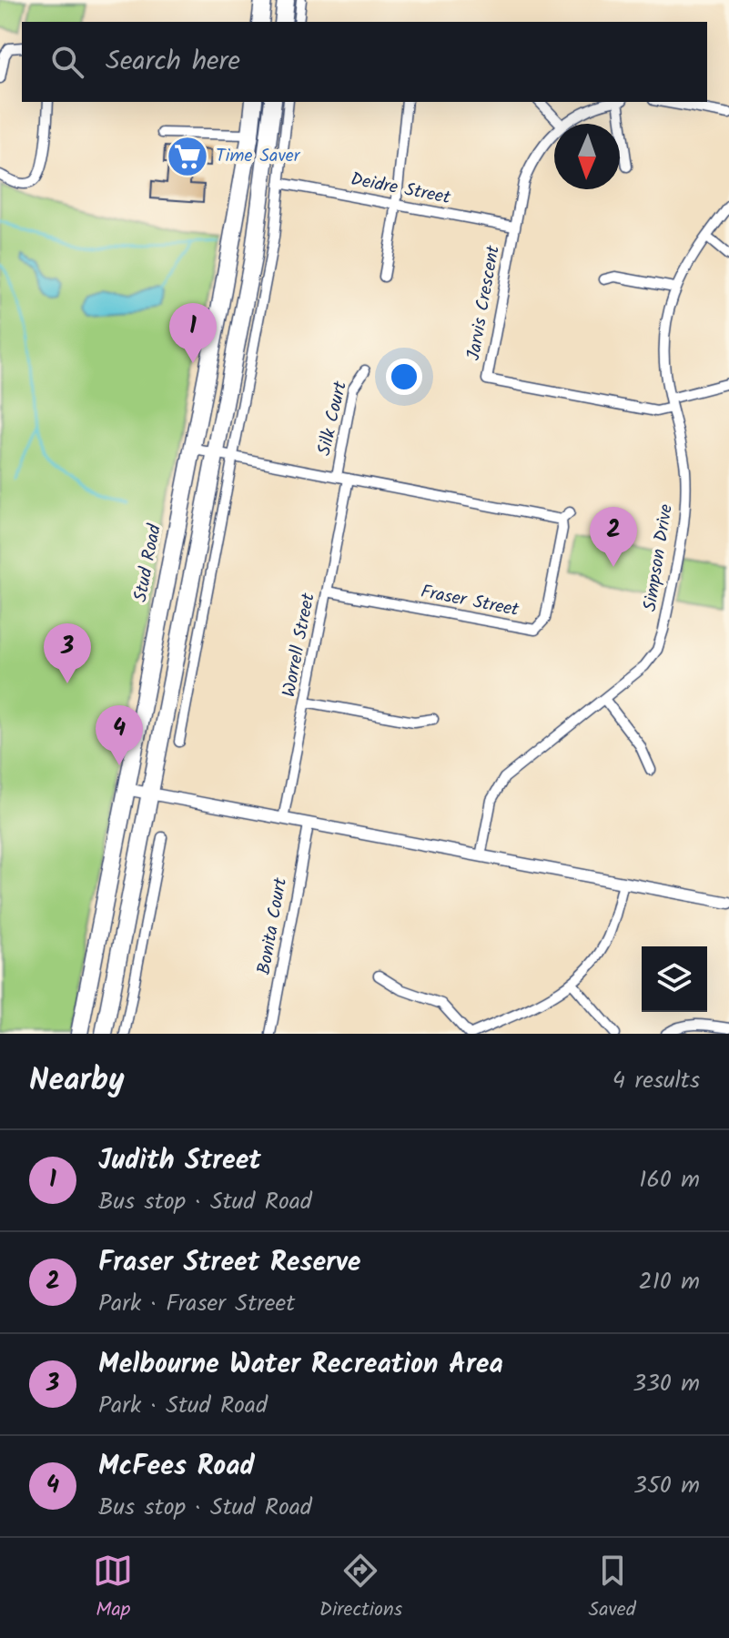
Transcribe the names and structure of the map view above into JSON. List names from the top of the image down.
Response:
{
  "streets": {
    "highway": ["Stud Road"],
    "street": [
      "Deidre Street",
      "Jarvis Crescent",
      "Silk Court",
      "Simpson Drive",
      "Fraser Street",
      "Worrell Street",
      "Bonita Court"
    ]
  },
  "crossings": [
    ["Deidre Street", "Jarvis Crescent"],
    ["Jarvis Crescent", "Simpson Drive"],
    ["Fraser Street", "Worrell Street"]
  ],
  "places": {
    "supermarket": ["Time Saver"]
  },
  "north": "bottom",
  "page": {
    "search": "Search here",
    "pins": [
      "1",
      "2",
      "3",
      "4"
    ],
    "heading": ["Nearby", "4 results"],
    "list": [
      {
        "mark": "1",
        "name": "Judith Street",
        "note": "Bus stop · Stud Road",
        "value": "160 m"
      },
      {
        "mark": "2",
        "name": "Fraser Street Reserve",
        "note": "Park · Fraser Street",
        "value": "210 m"
      },
      {
        "mark": "3",
        "name": "Melbourne Water Recreation Area",
        "note": "Park · Stud Road",
        "value": "330 m"
      },
      {
        "mark": "4",
        "name": "McFees Road",
        "note": "Bus stop · Stud Road",
        "value": "350 m"
      }
    ],
    "nav": ["Map", "Directions", "Saved"]
  }
}
